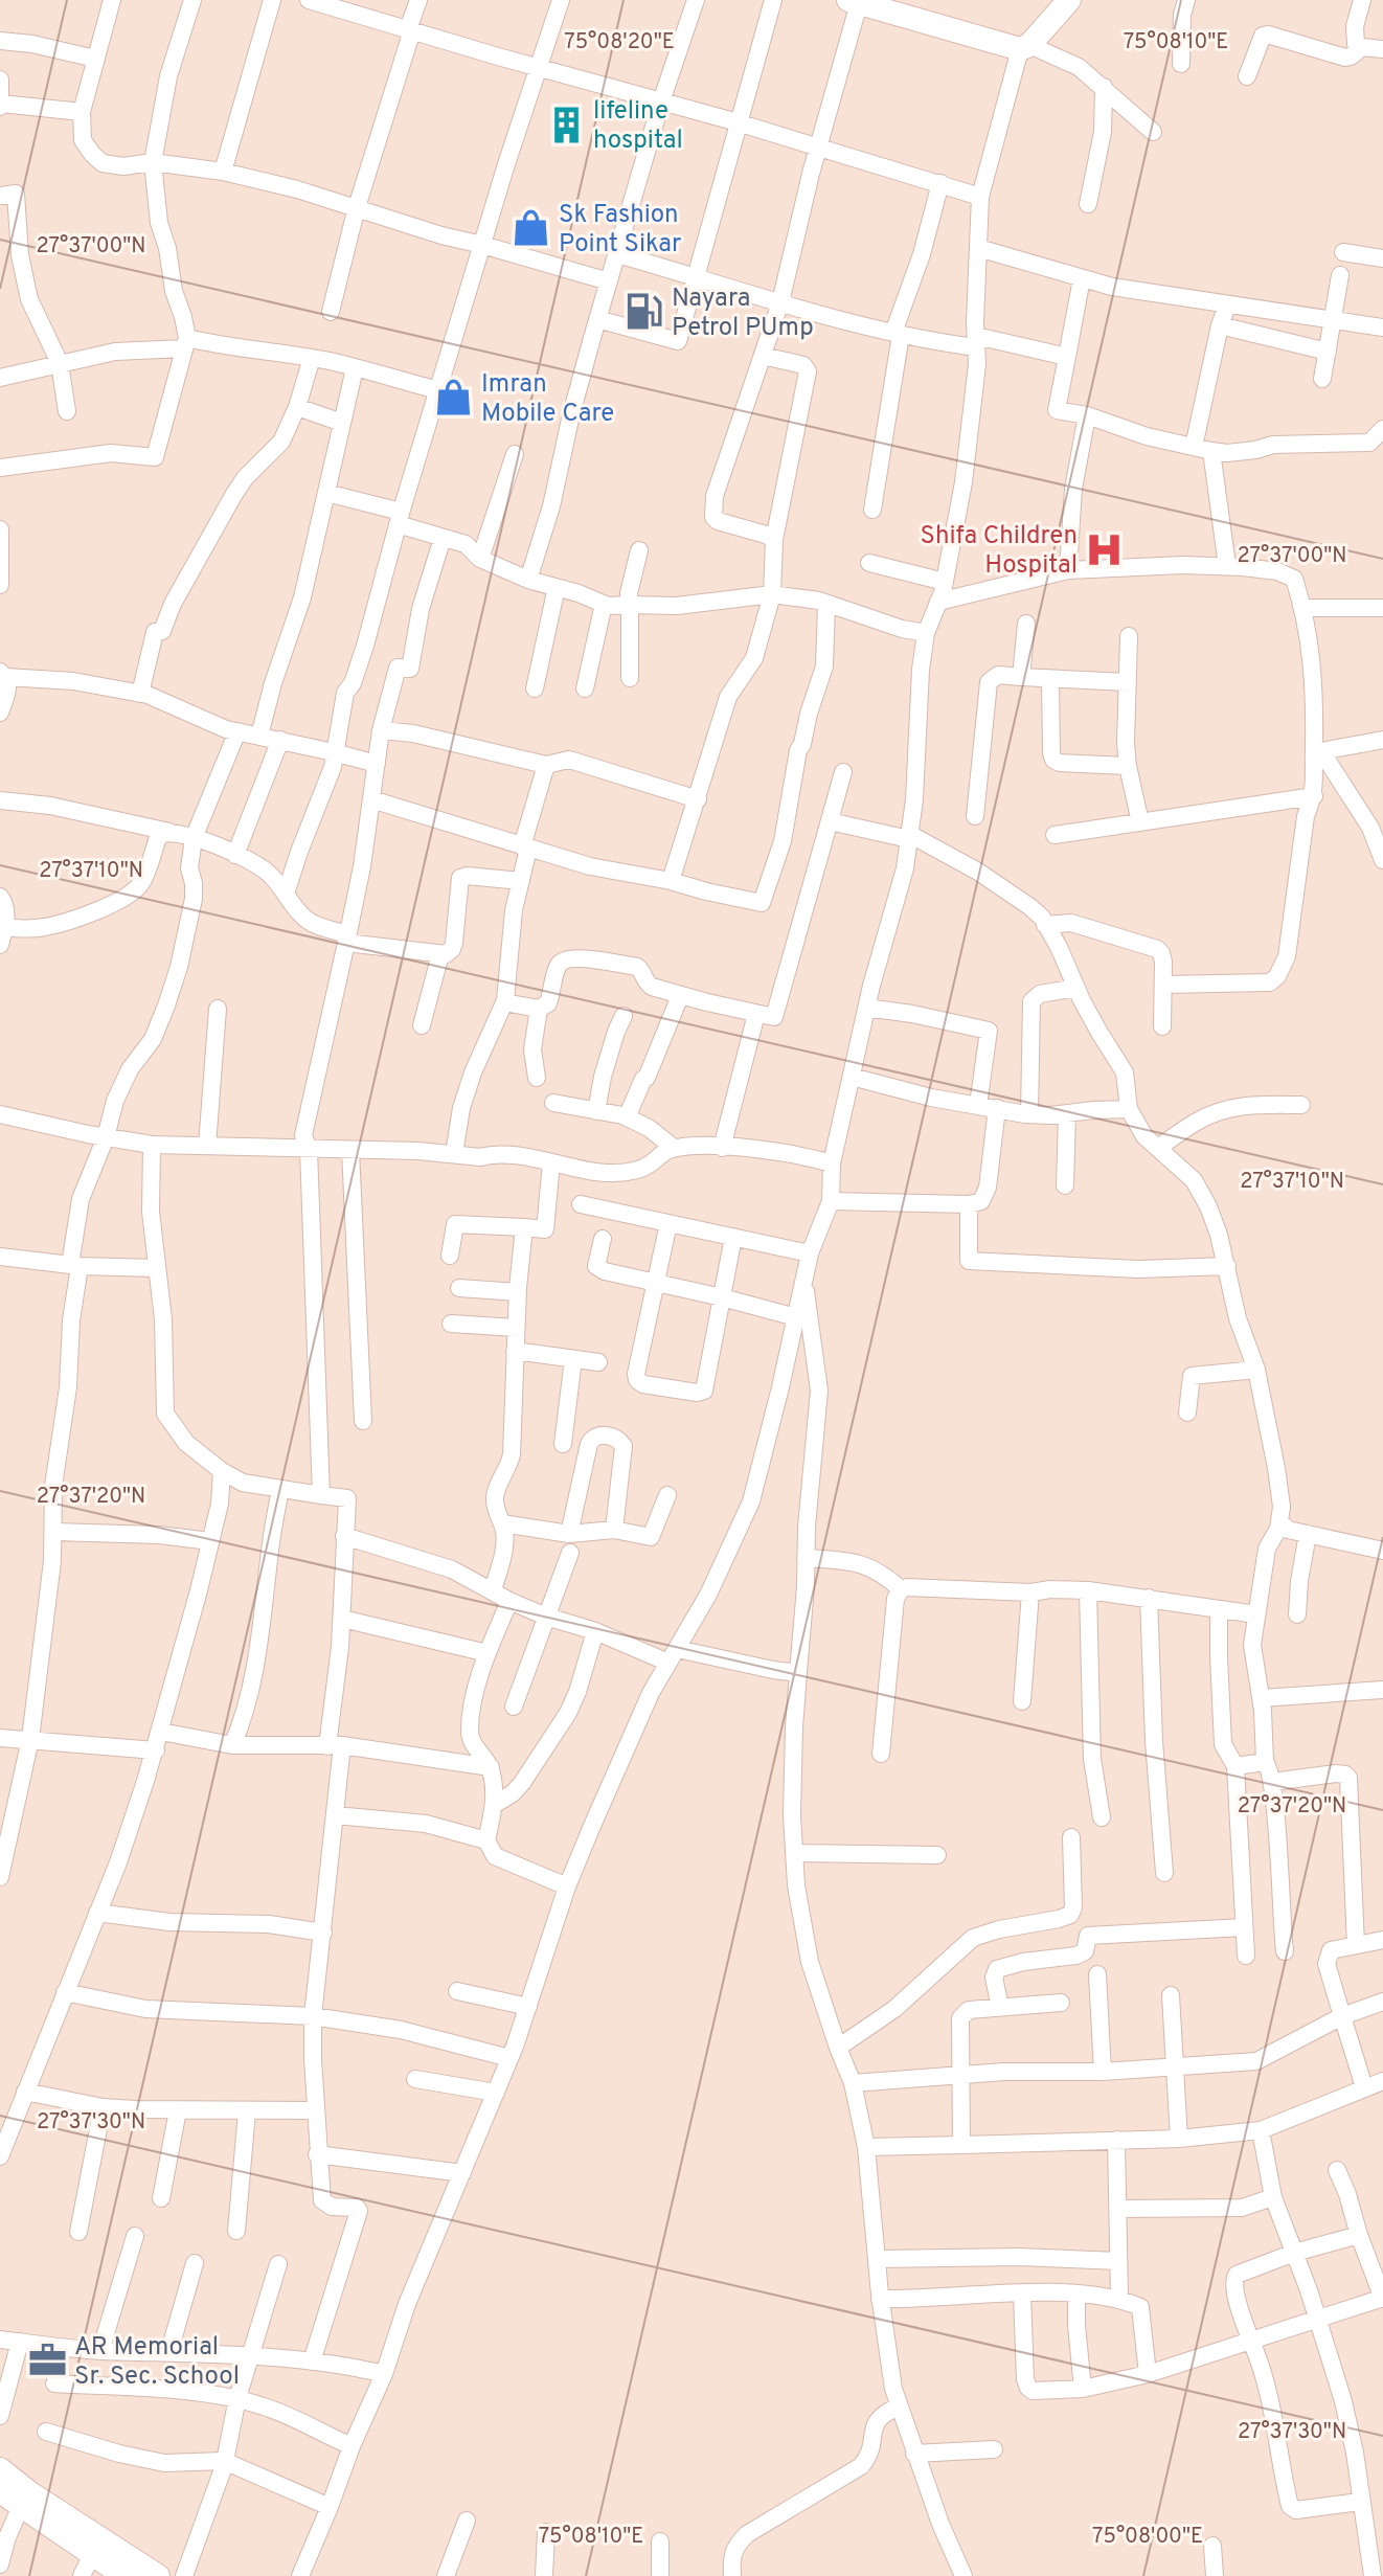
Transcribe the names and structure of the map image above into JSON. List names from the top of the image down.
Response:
{
  "places": {
    "building": ["lifeline hospital"],
    "shop": ["Sk Fashion Point Sikar", "Imran Mobile Care"],
    "fuel station": ["Nayara Petrol PUmp"],
    "hospital": ["Shifa Children Hospital"],
    "office": ["AR Memorial Sr. Sec. School"]
  },
  "coordinates": [
    "75°08'10\"E",
    "75°08'20\"E",
    "27°37'00\"N",
    "27°37'10\"N",
    "27°37'20\"N",
    "27°37'30\"N",
    "75°08'00\"E"
  ]
}
